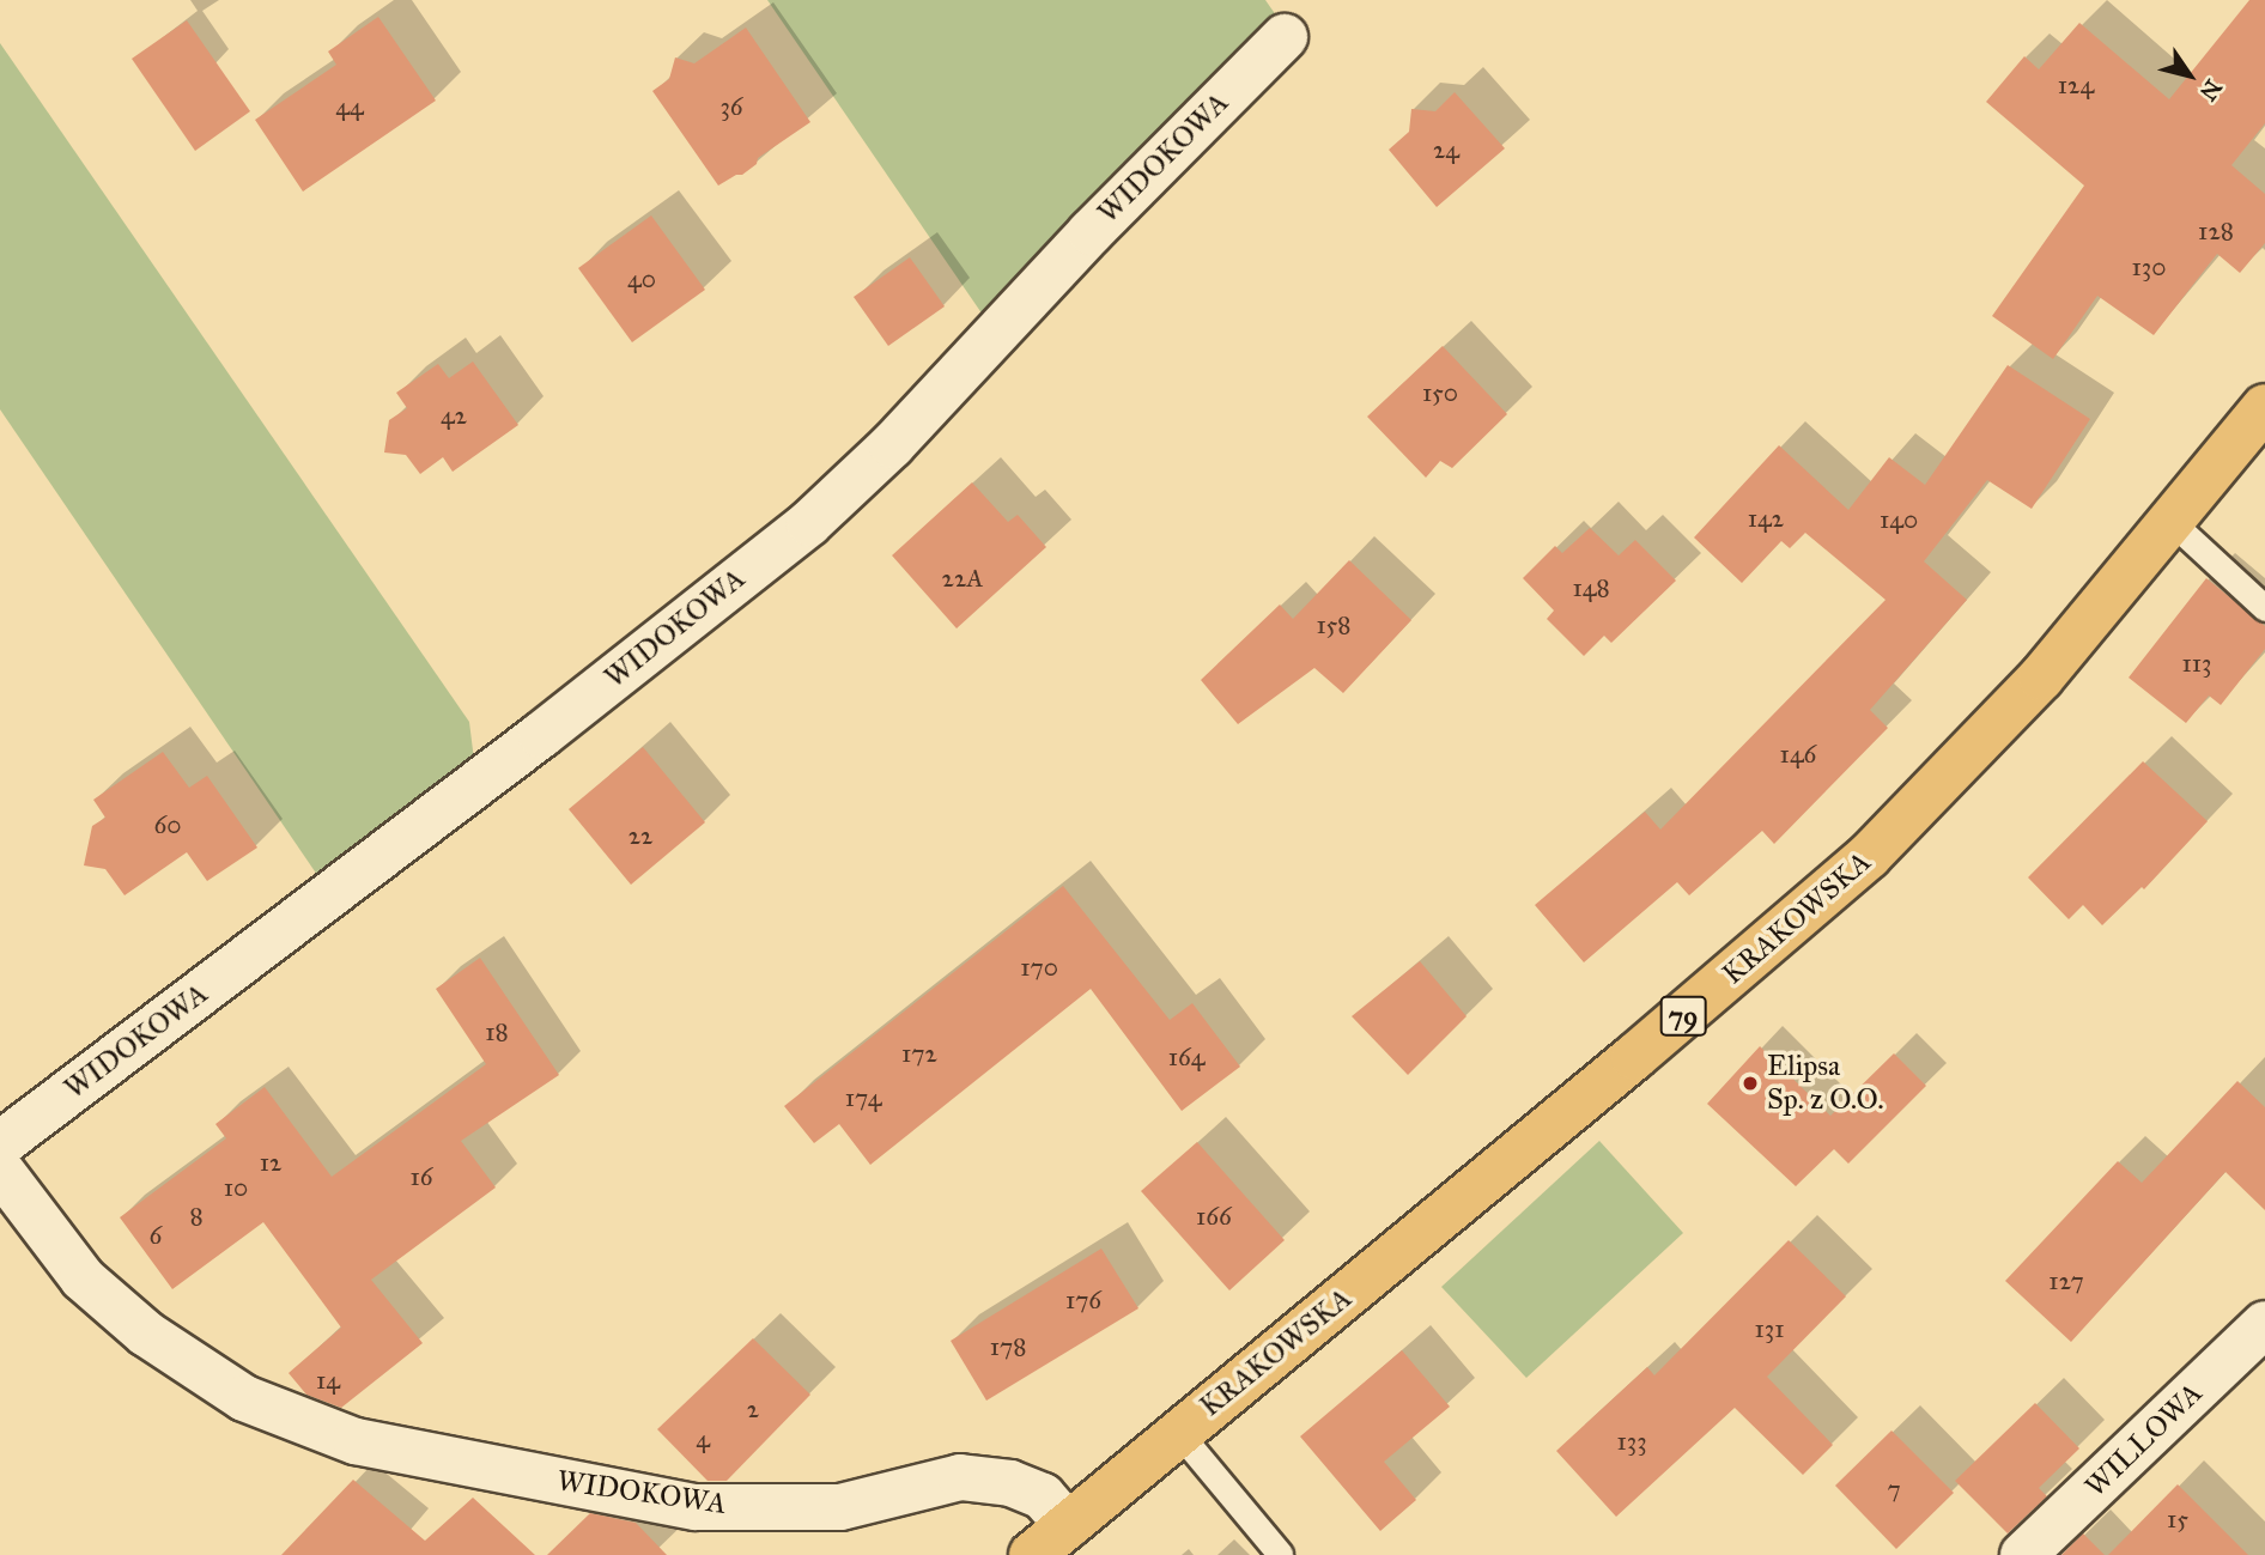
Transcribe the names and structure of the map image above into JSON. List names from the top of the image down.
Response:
{
  "streets": {
    "main road": ["KRAKOWSKA", "79"],
    "street": ["WIDOKOWA", "WILLOWA"]
  },
  "crossings": [
    ["WIDOKOWA", "KRAKOWSKA"]
  ],
  "places": ["Elipsa Sp. z O.O."],
  "house_numbers": [
    "124",
    "44",
    "36",
    "24",
    "128",
    "130",
    "40",
    "150",
    "42",
    "142",
    "140",
    "22A",
    "148",
    "158",
    "113",
    "146",
    "60",
    "22",
    "170",
    "18",
    "172",
    "164",
    "174",
    "12",
    "16",
    "10",
    "8",
    "166",
    "6",
    "127",
    "176",
    "131",
    "178",
    "14",
    "2",
    "4",
    "133",
    "7",
    "15"
  ],
  "north": "bottom right"
}
